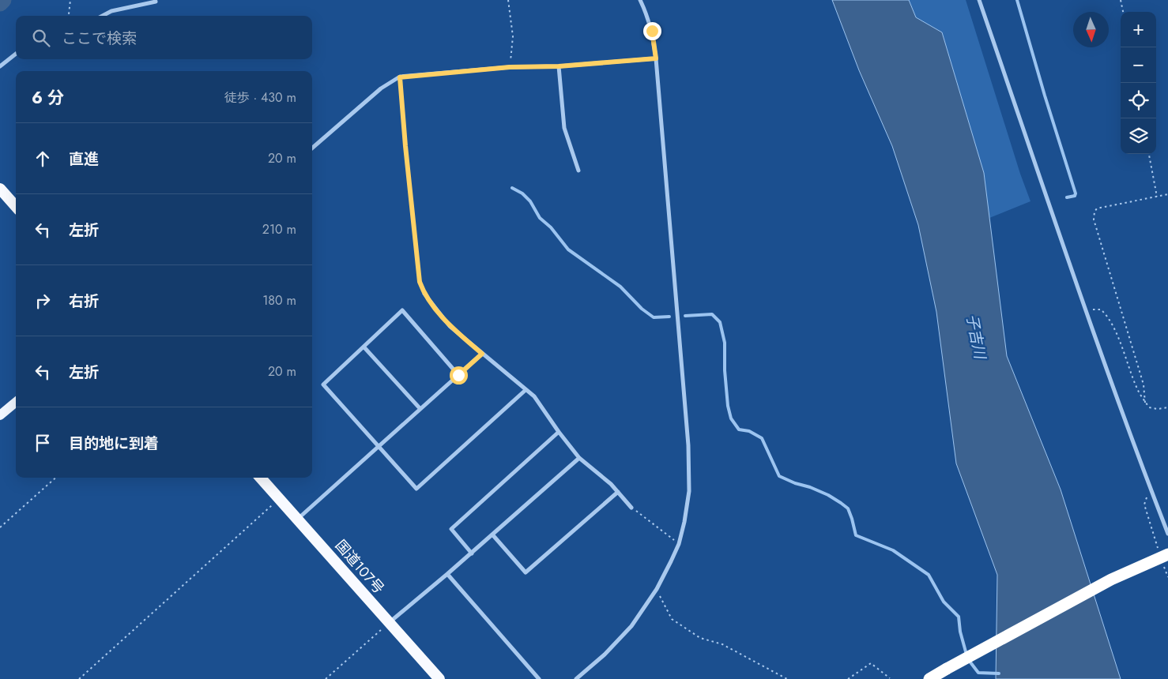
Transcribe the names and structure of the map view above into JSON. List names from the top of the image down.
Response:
{
  "streets": {
    "highway": ["国道107号"]
  },
  "water": ["子吉川"],
  "north": "bottom",
  "page": {
    "map_buttons": ["+", "−"],
    "search": "ここで検索",
    "heading": ["6 分", "徒歩 · 430 m"],
    "list": [
      ["直進", "20 m"],
      ["左折", "210 m"],
      ["右折", "180 m"],
      ["左折", "20 m"],
      "目的地に到着"
    ]
  }
}
